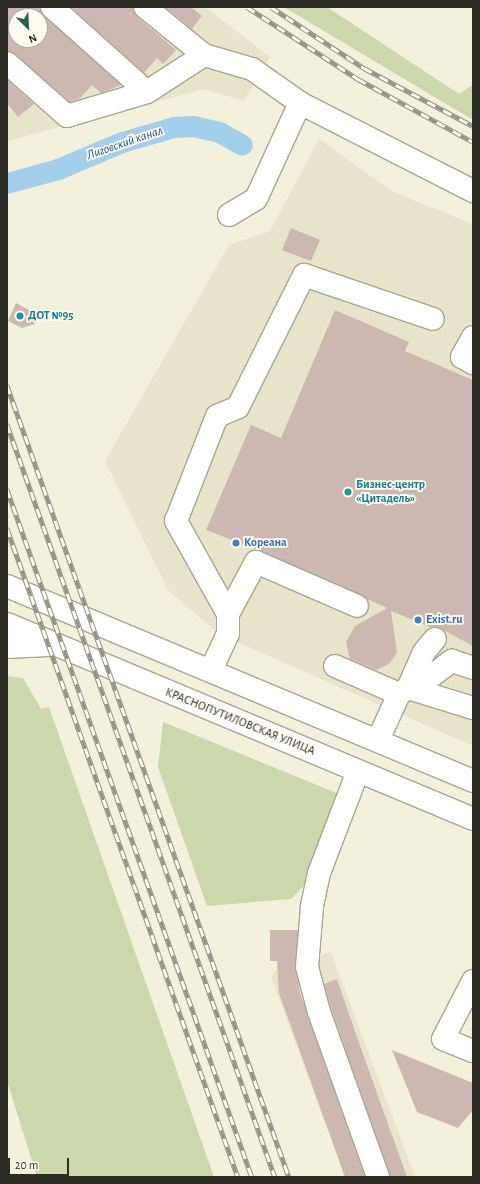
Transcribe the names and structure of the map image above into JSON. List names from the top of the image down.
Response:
{
  "streets": {
    "main road": ["КРАСНОПУТИЛОВСКАЯ УЛИЦА"]
  },
  "water": ["Лиговский канал"],
  "places": [
    "ДОТ №95",
    "Бизнес-центр «Цитадель»",
    "Кореана",
    "Exist.ru"
  ],
  "scale_bar": "20 m",
  "north": "bottom right"
}
